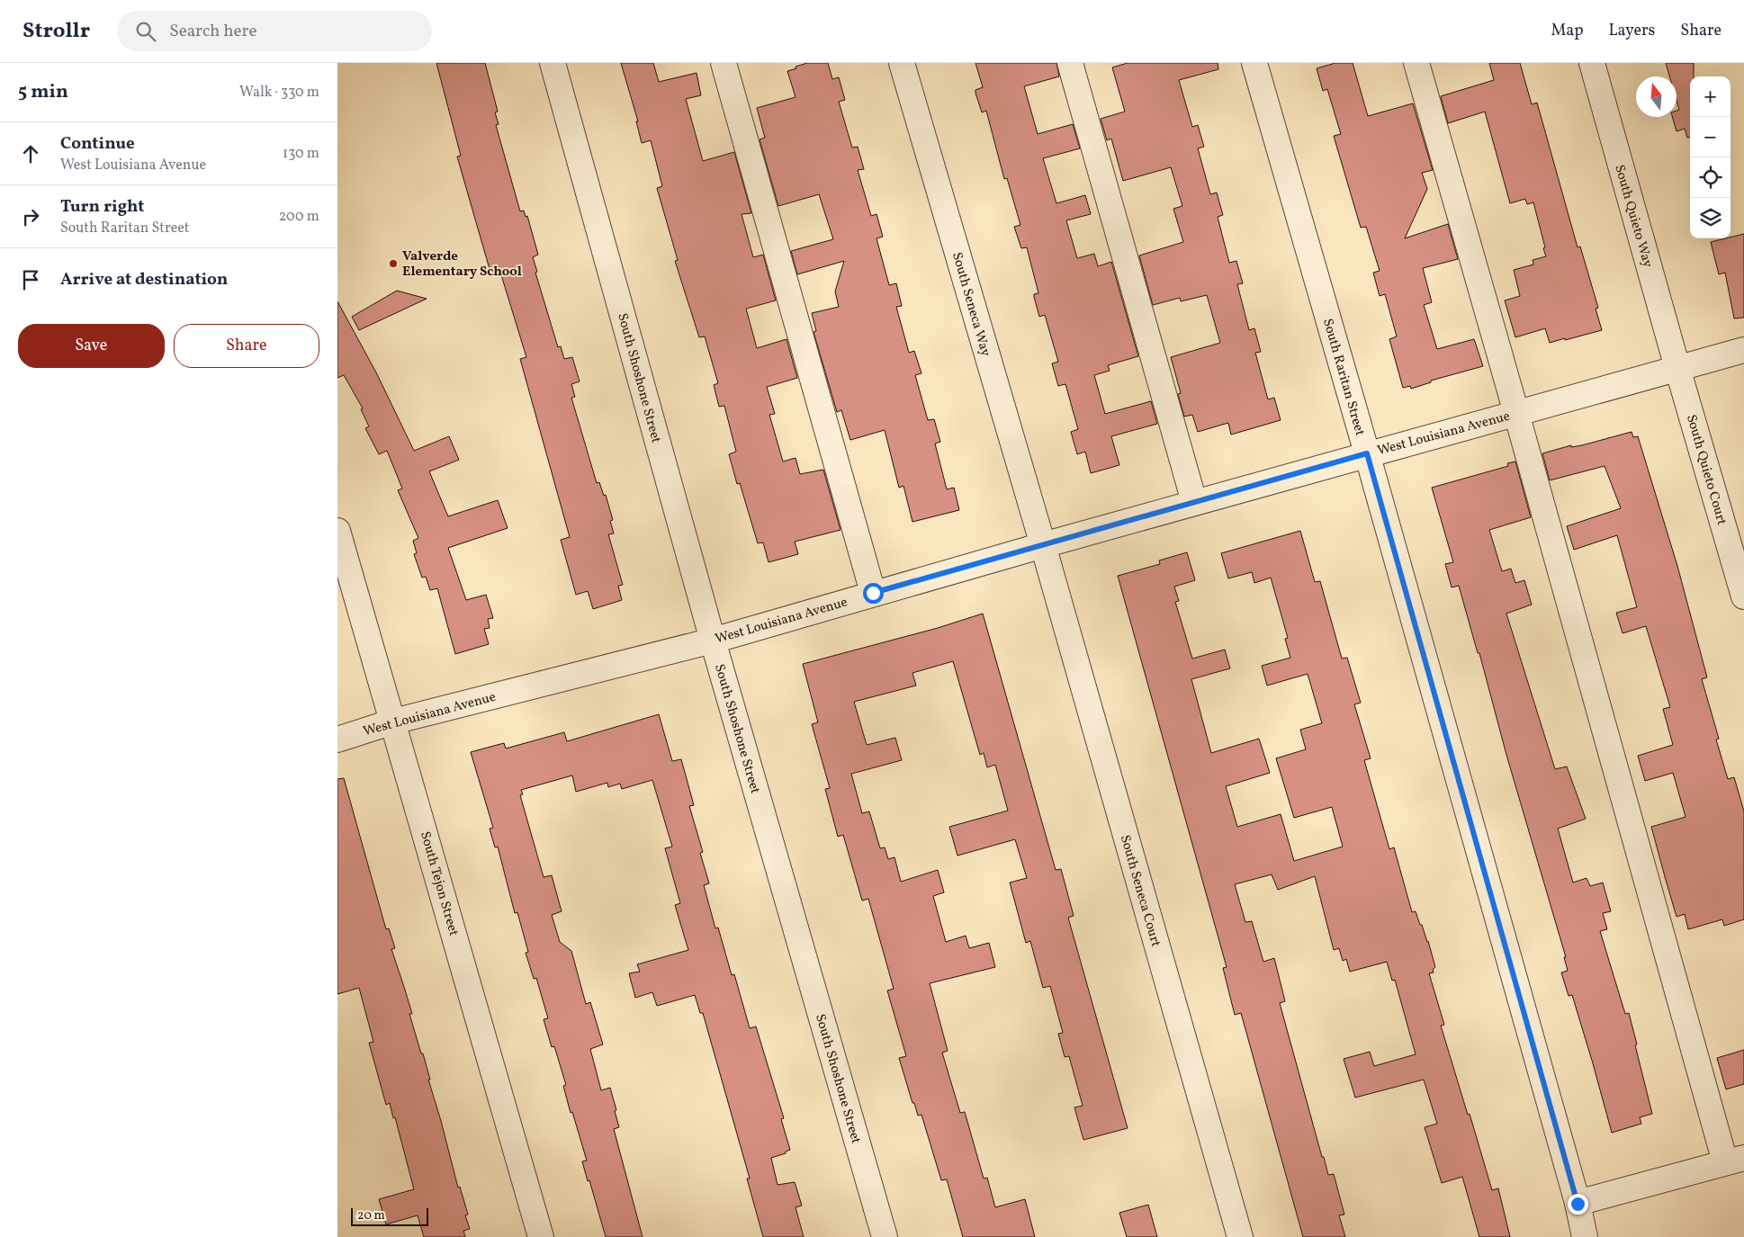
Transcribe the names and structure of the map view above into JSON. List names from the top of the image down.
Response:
{
  "streets": {
    "street": [
      "South Quieto Way",
      "South Seneca Way",
      "South Raritan Street",
      "South Shoshone Street",
      "West Louisiana Avenue",
      "South Quieto Court",
      "South Tejon Street",
      "South Seneca Court"
    ]
  },
  "crossings": [
    ["South Quieto Way", "West Louisiana Avenue"],
    ["South Quieto Way", "South Quieto Court"],
    ["South Seneca Way", "West Louisiana Avenue"],
    ["South Seneca Way", "South Seneca Court"],
    ["South Raritan Street", "West Louisiana Avenue"],
    ["South Shoshone Street", "West Louisiana Avenue"],
    ["West Louisiana Avenue", "South Quieto Court"],
    ["West Louisiana Avenue", "South Tejon Street"],
    ["West Louisiana Avenue", "South Seneca Court"]
  ],
  "places": ["Valverde Elementary School"],
  "scale_bar": "20 m",
  "north": "top",
  "page": {
    "header": "Strollr",
    "search": "Search here",
    "nav": ["Map", "Layers", "Share"],
    "heading": ["5 min", "Walk · 330 m"],
    "map_buttons": ["+", "−"],
    "list": [
      ["Continue", "West Louisiana Avenue", "130 m"],
      ["Turn right", "South Raritan Street", "200 m"],
      "Arrive at destination"
    ],
    "buttons": ["Save", "Share"],
    "scale": "20 m"
  }
}
